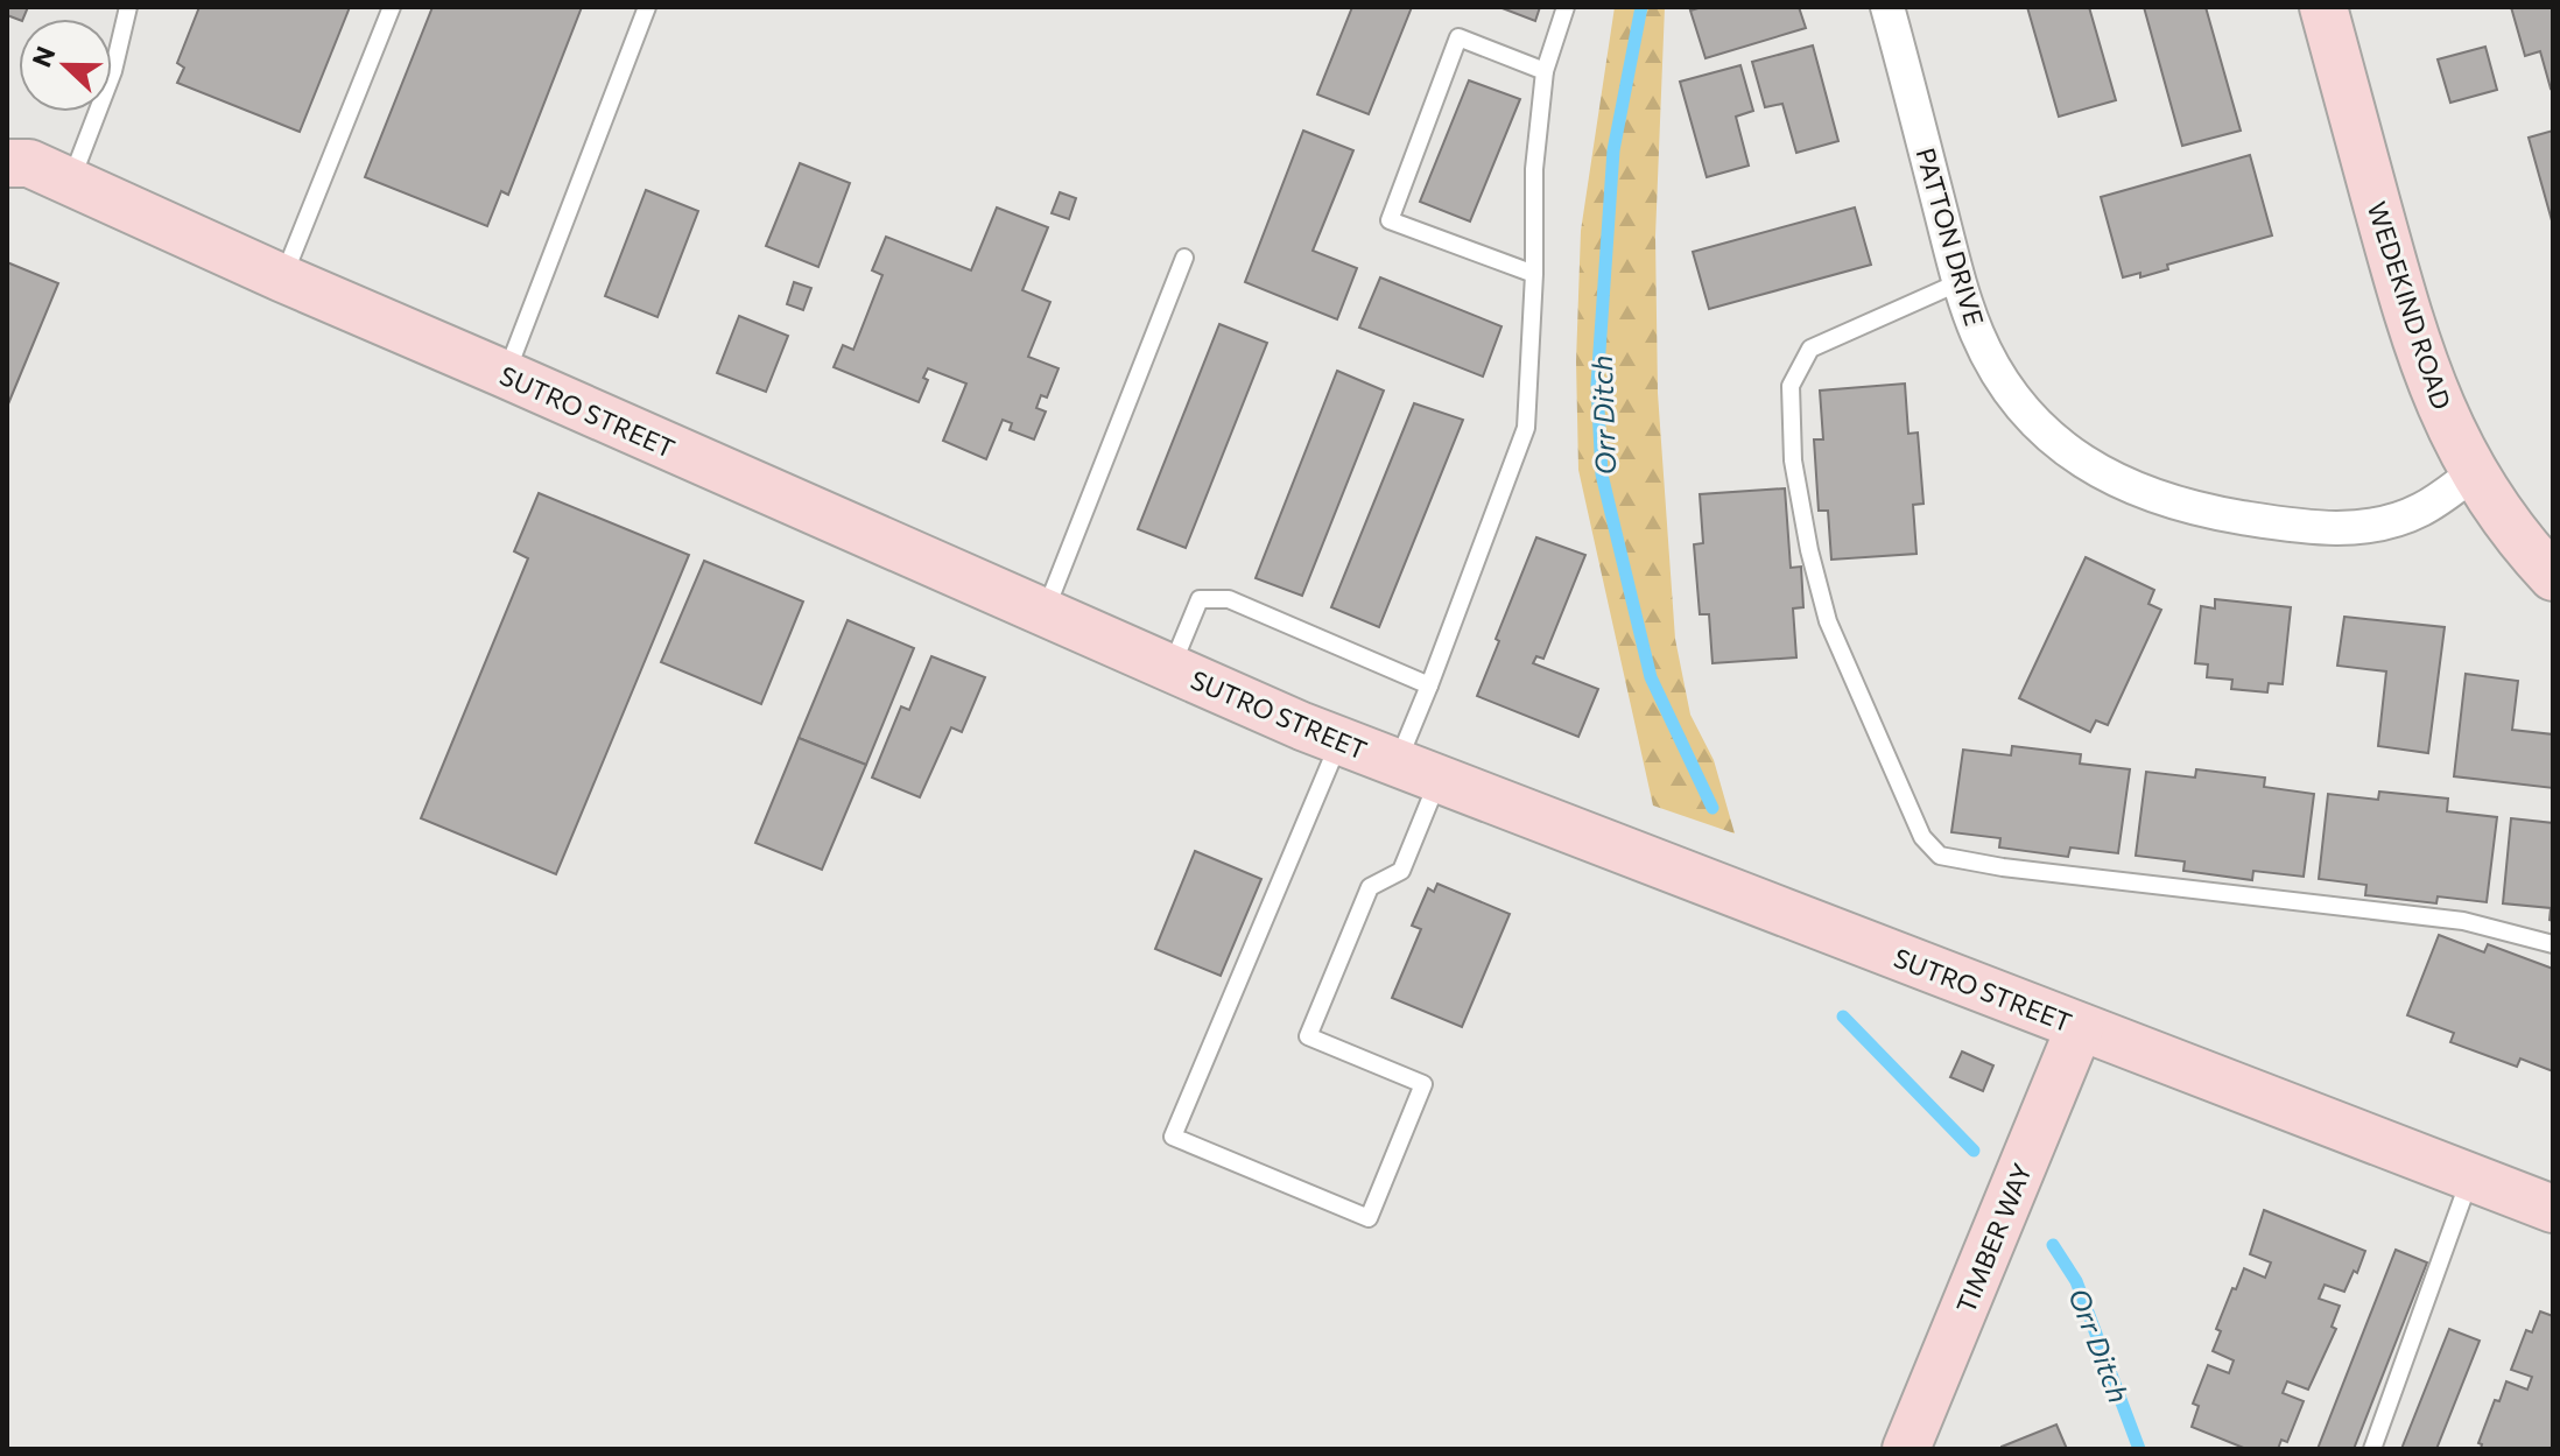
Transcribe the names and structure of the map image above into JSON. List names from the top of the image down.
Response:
{
  "streets": {
    "main road": ["WEDEKIND ROAD", "SUTRO STREET", "TIMBER WAY"],
    "street": ["PATTON DRIVE"]
  },
  "crossings": [
    ["PATTON DRIVE", "WEDEKIND ROAD"],
    ["SUTRO STREET", "TIMBER WAY"]
  ],
  "water": ["Orr Ditch"],
  "north": "left"
}
